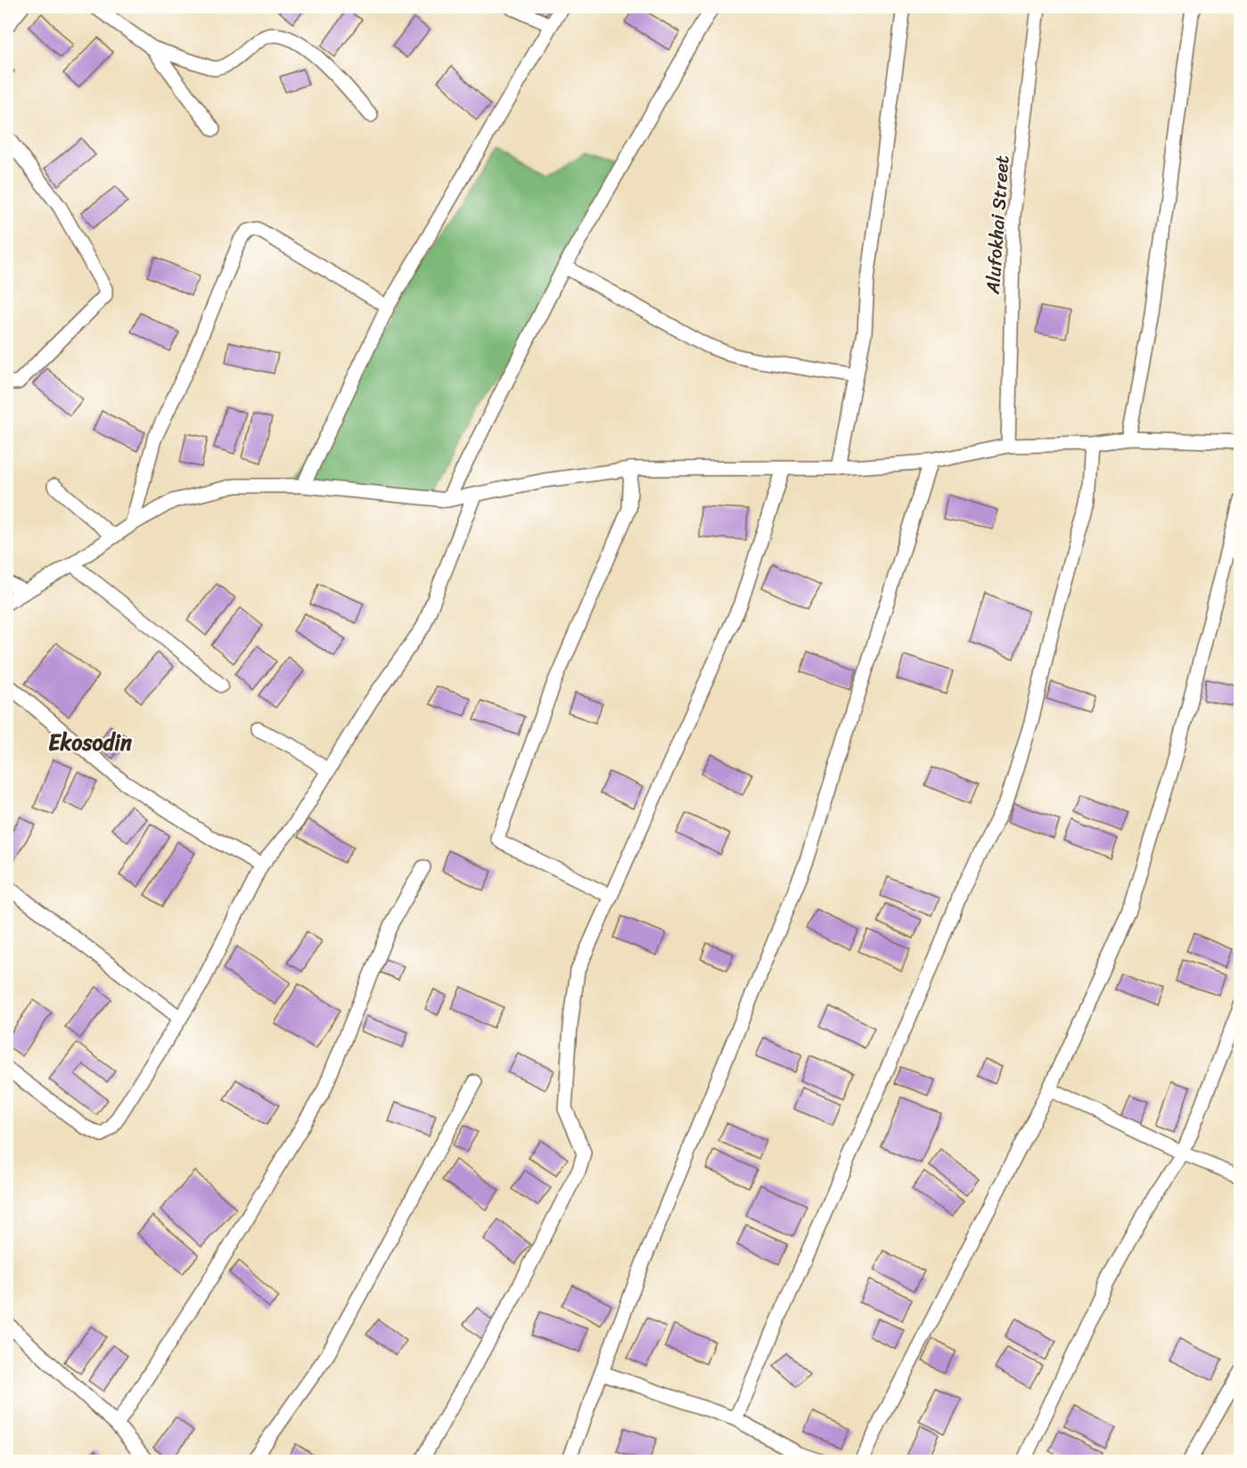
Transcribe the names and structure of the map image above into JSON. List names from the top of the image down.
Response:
{
  "streets": {
    "street": ["Alufokhai Street"]
  },
  "districts": ["Ekosodin"]
}
